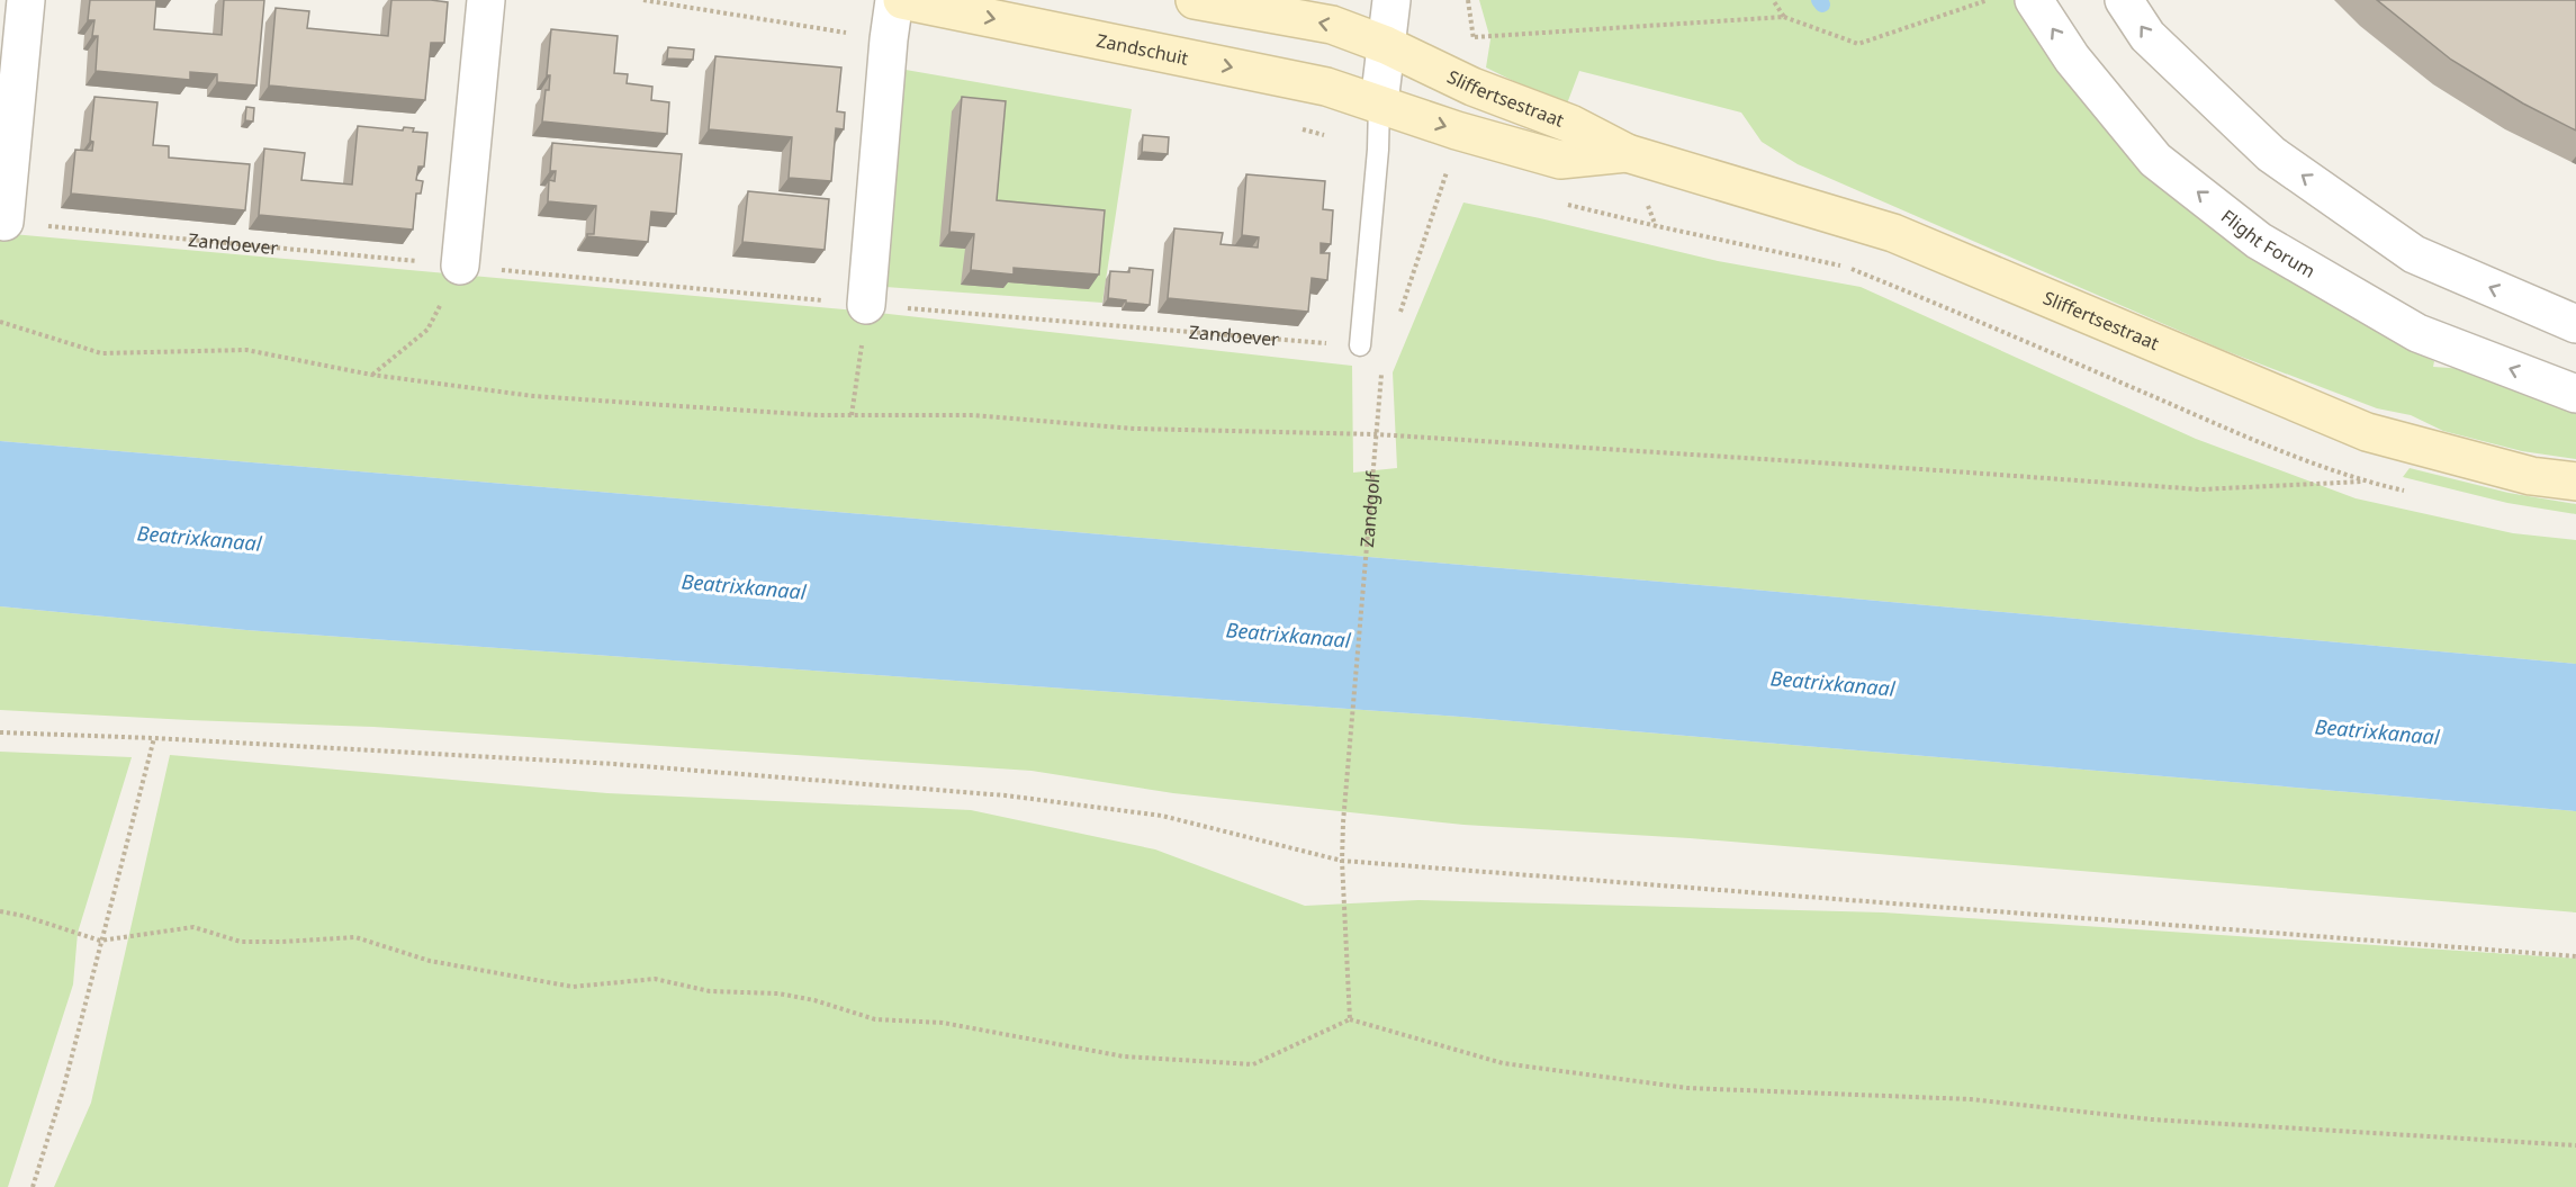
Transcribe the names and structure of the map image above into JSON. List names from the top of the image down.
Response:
{
  "streets": {
    "street": ["Zandschuit", "Sliffertsestraat", "Flight Forum"],
    "path": ["Zandoever", "Zandgolf"]
  },
  "crossings": [
    ["Zandschuit", "Sliffertsestraat"]
  ],
  "water": ["Beatrixkanaal"]
}
